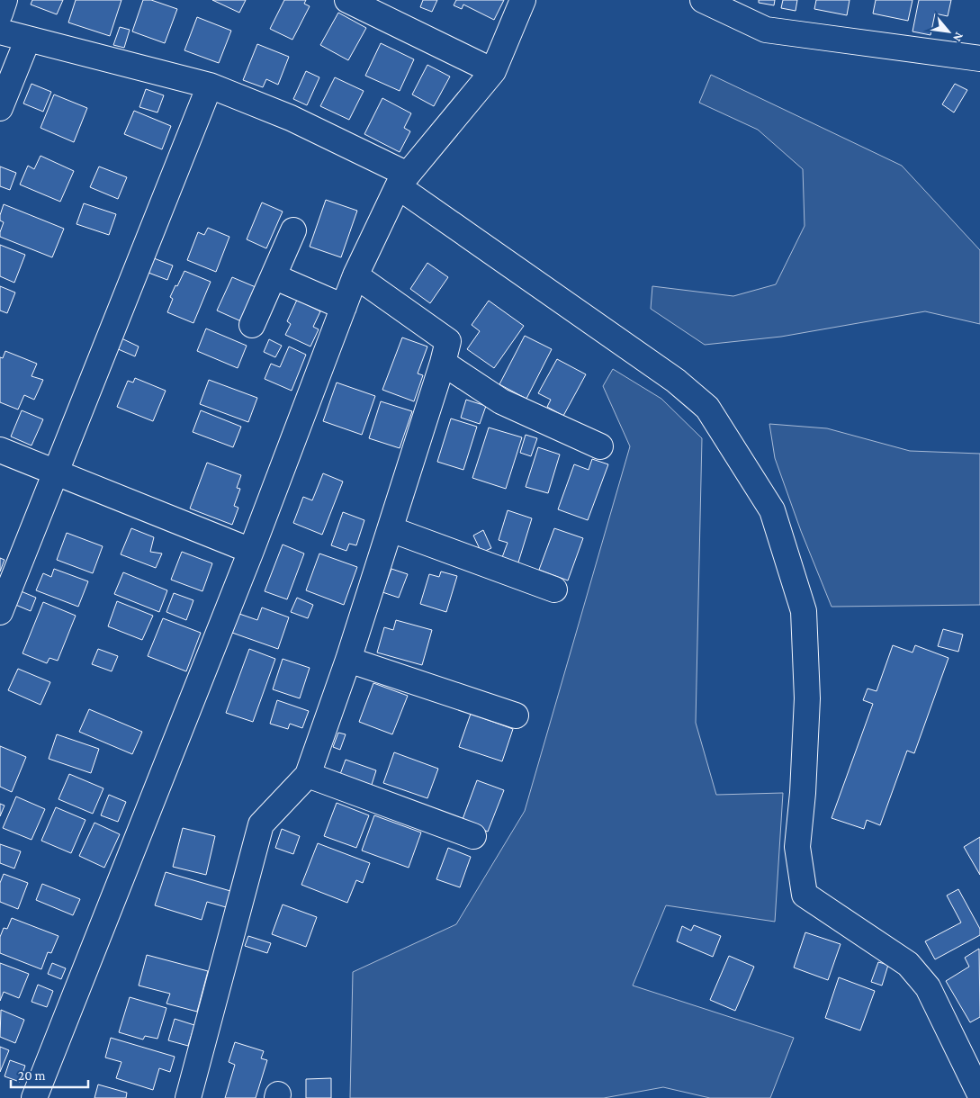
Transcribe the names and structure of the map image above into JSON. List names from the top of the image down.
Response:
{
  "scale_bar": "20 m",
  "north": "bottom right"
}
